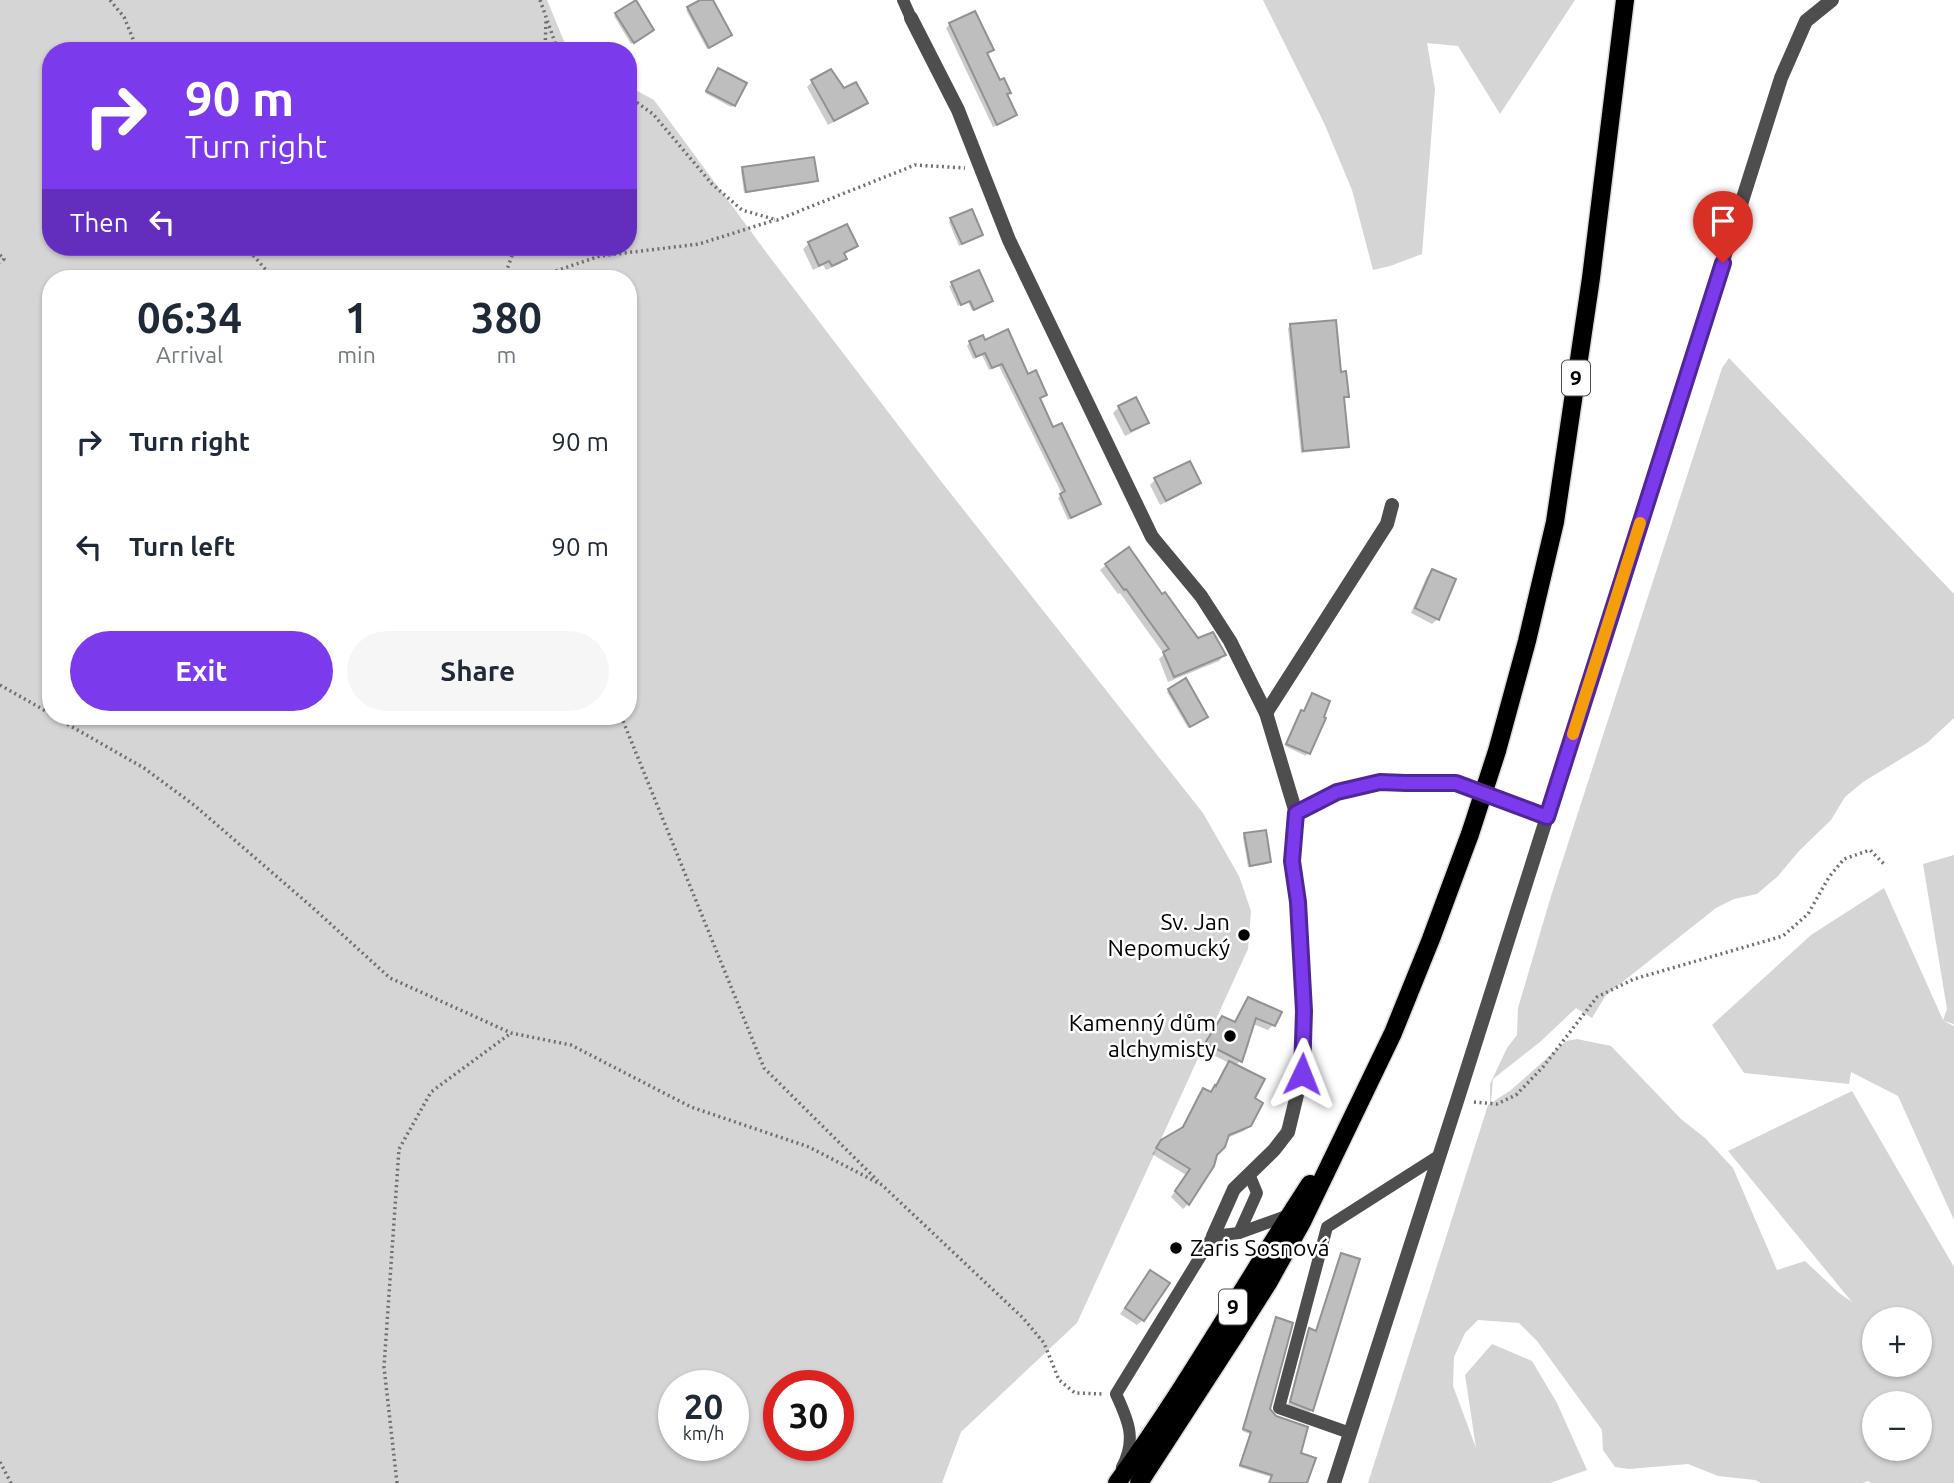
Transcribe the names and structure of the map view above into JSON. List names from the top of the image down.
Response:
{
  "streets": {
    "main road": ["9"]
  },
  "places": ["Sv. Jan Nepomucký", "Kamenný dům alchymisty", "Zaris Sosnová"],
  "page": {
    "turn": ["90 m", "Turn right"],
    "then": "Then",
    "eta": [
      "06:34",
      "Arrival",
      "1",
      "min",
      "380",
      "m"
    ],
    "list": [
      {
        "name": "Turn right",
        "value": "90 m"
      },
      {
        "name": "Turn left",
        "value": "90 m"
      }
    ],
    "buttons": ["Exit", "Share"],
    "map_buttons": ["+", "−"],
    "speed": "20 km/h",
    "limit": "30"
  }
}
